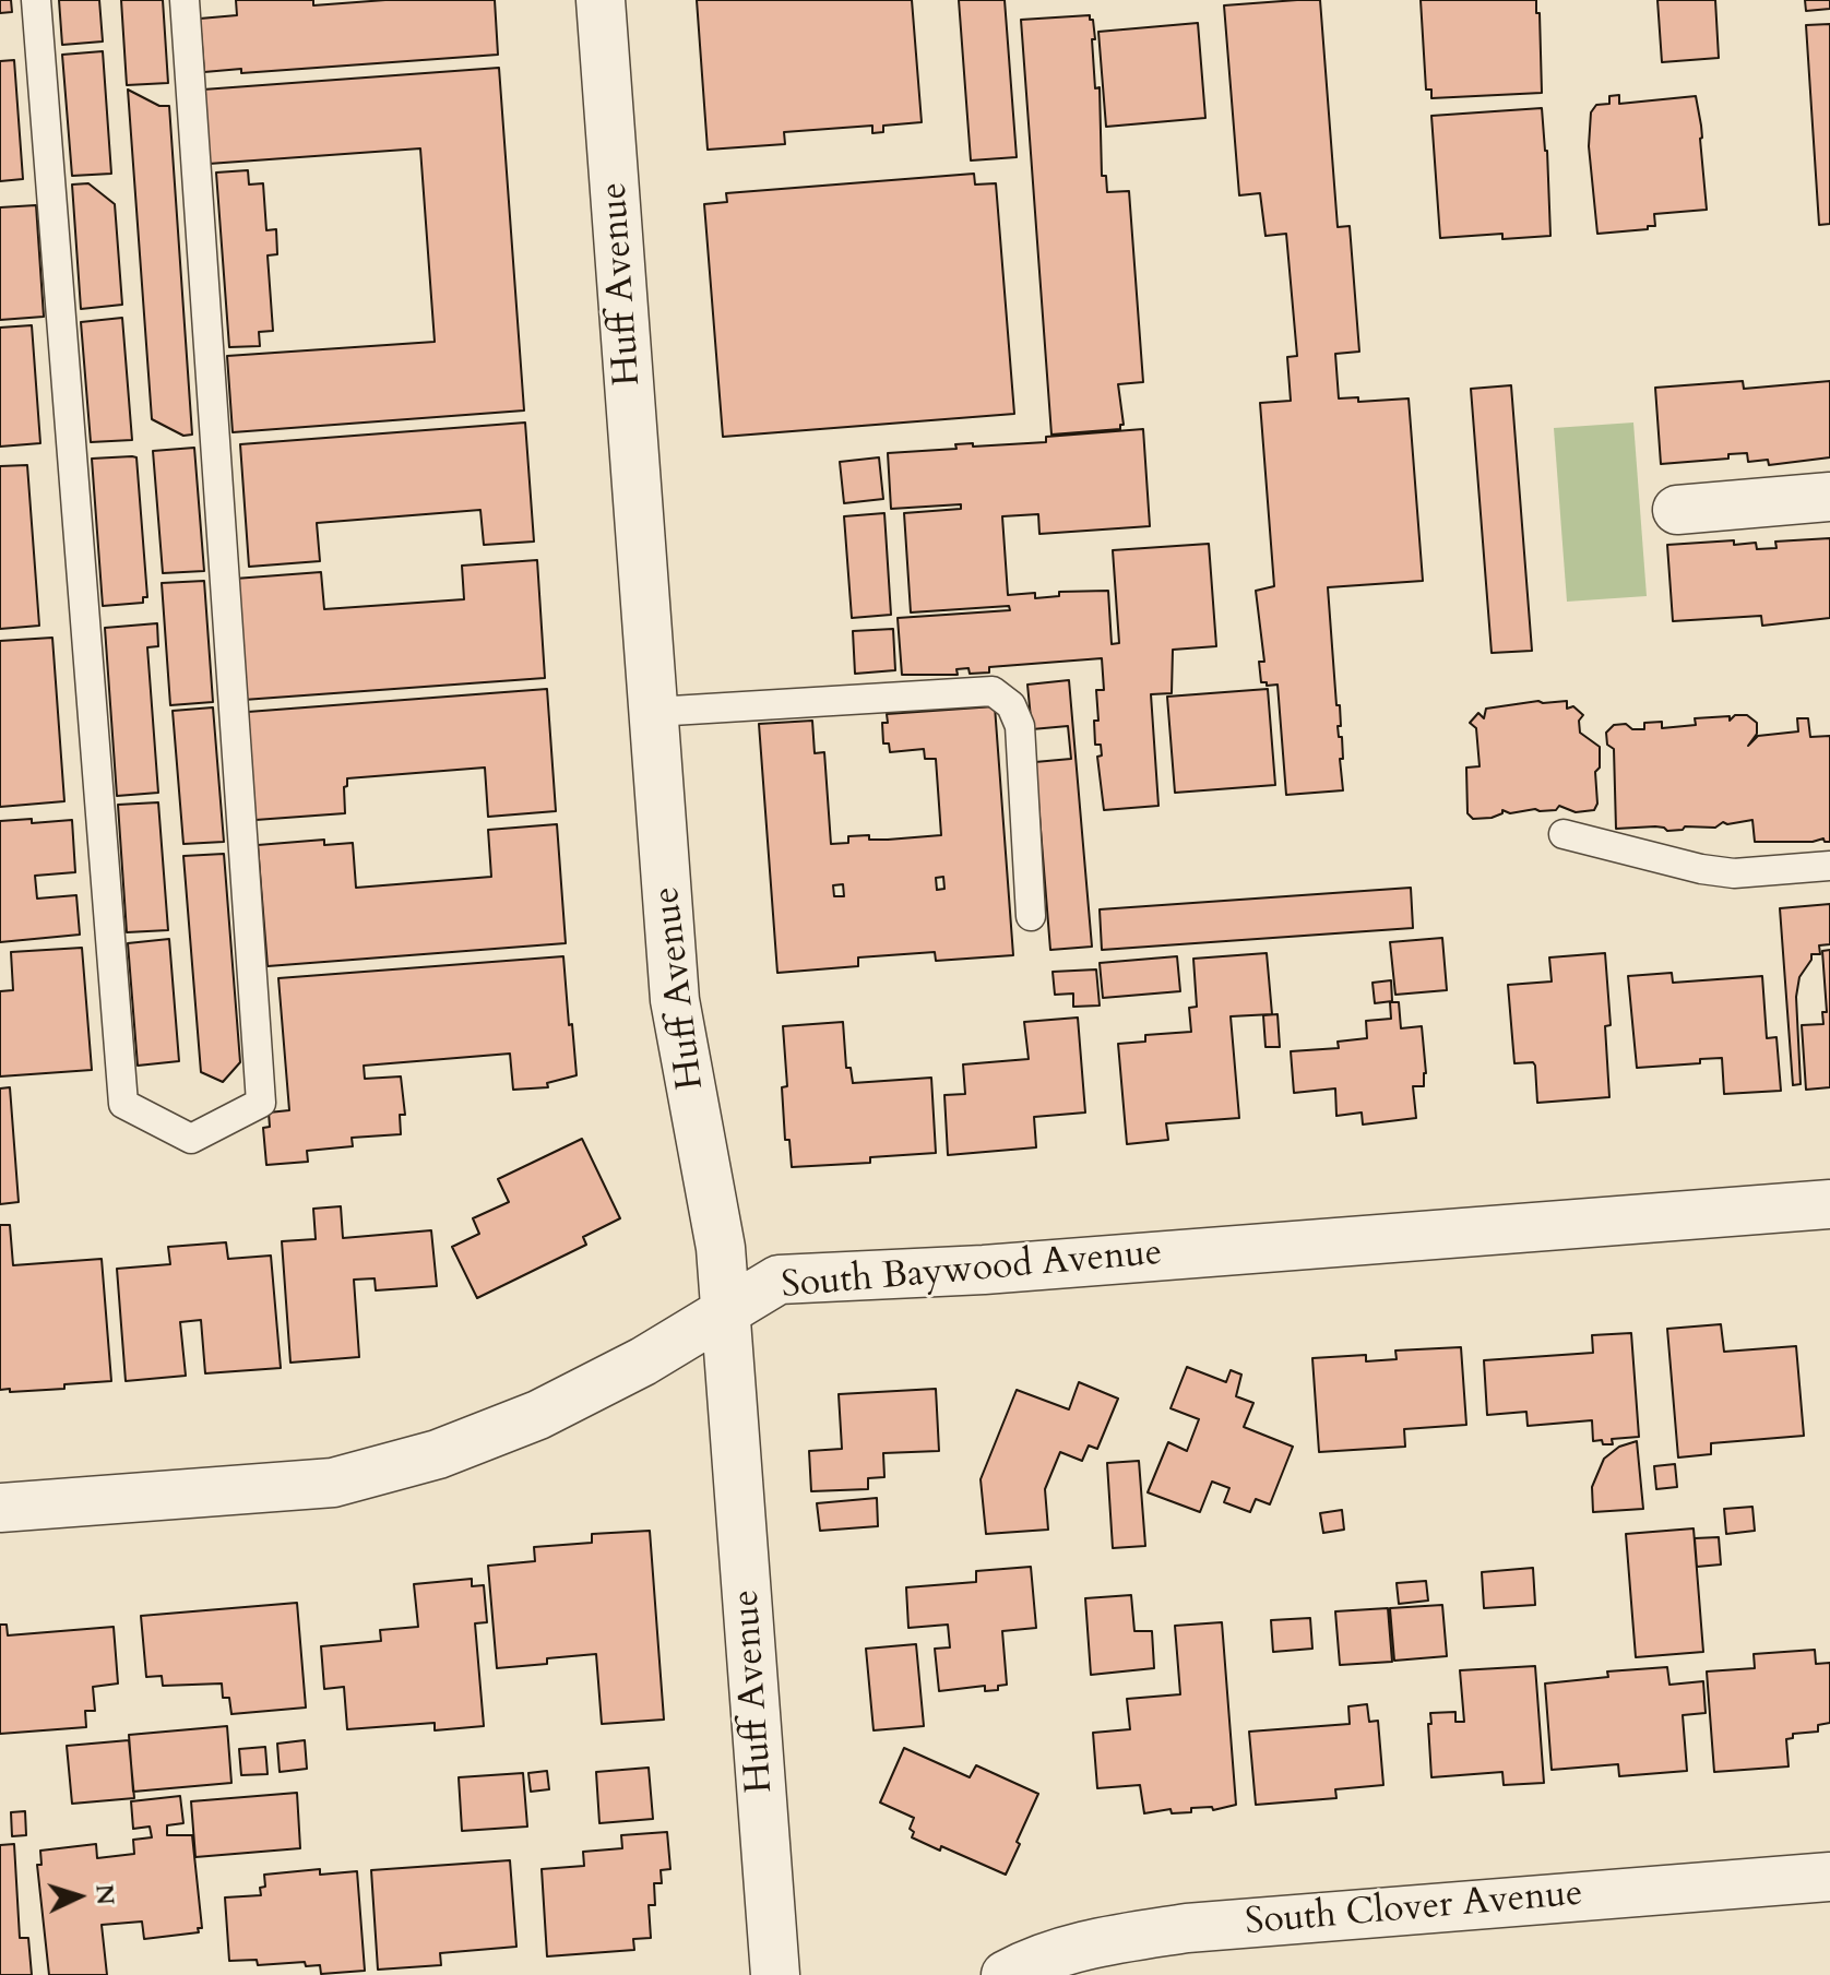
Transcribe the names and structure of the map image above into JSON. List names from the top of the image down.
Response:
{
  "streets": {
    "street": ["Huff Avenue", "South Baywood Avenue", "South Clover Avenue"]
  },
  "crossings": [
    ["Huff Avenue", "South Baywood Avenue"]
  ],
  "north": "right"
}
